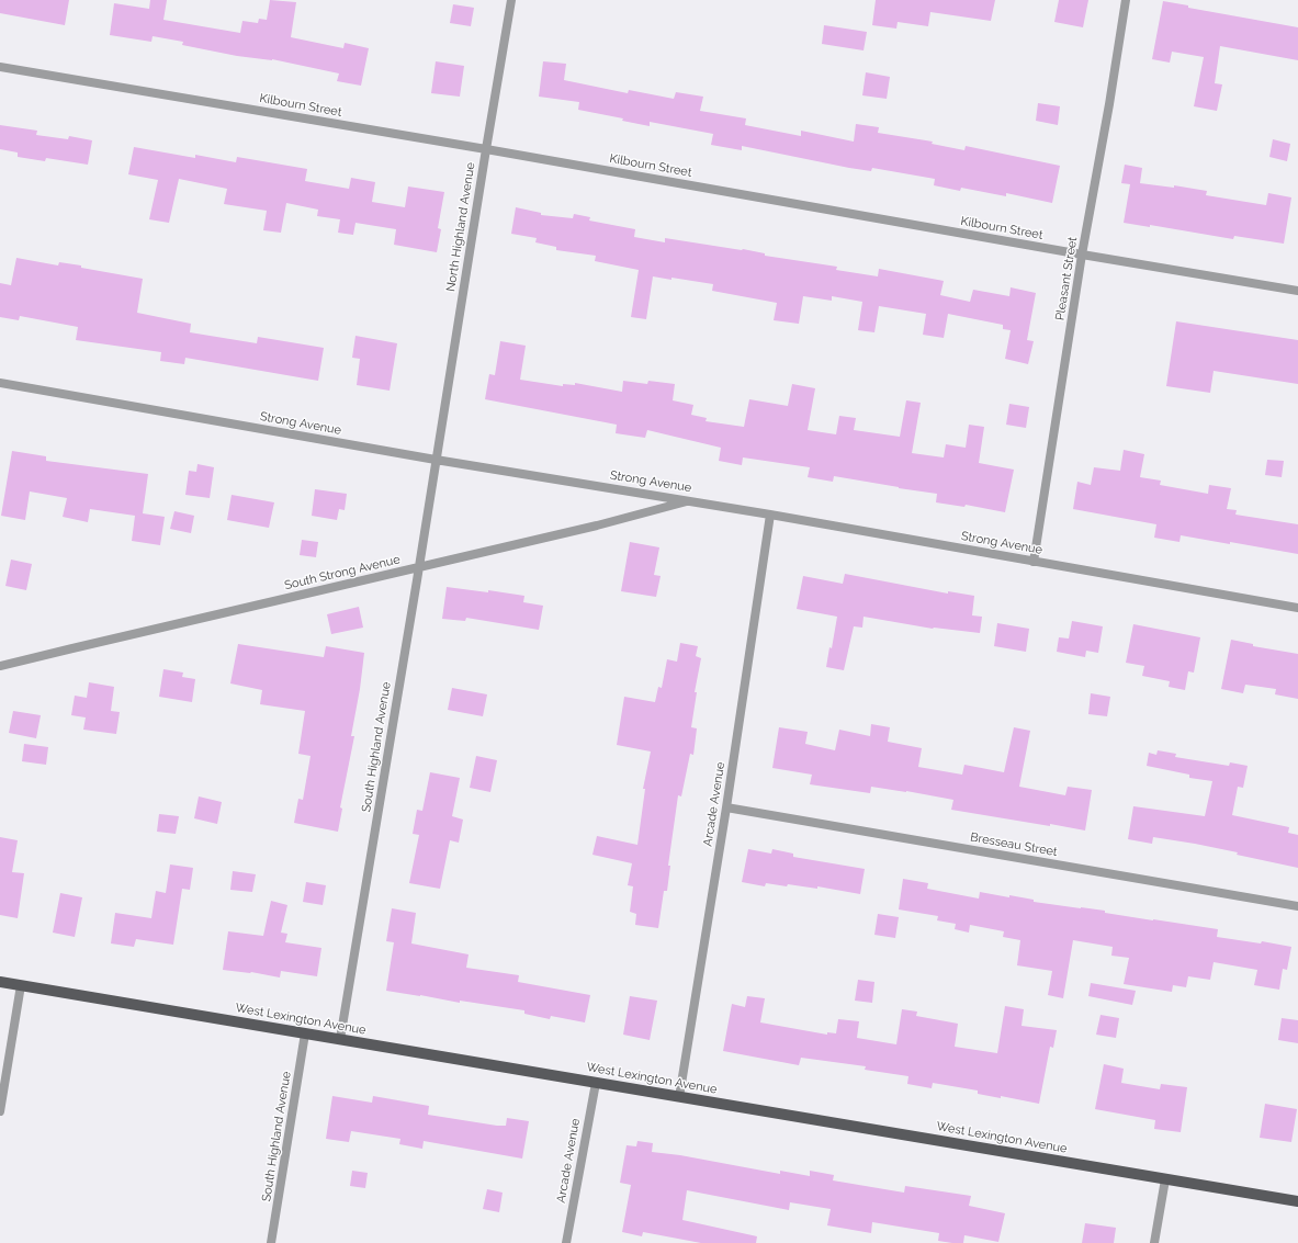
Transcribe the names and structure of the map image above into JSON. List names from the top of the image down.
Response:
{
  "streets": {
    "main road": ["West Lexington Avenue"],
    "street": [
      "Kilbourn Street",
      "North Highland Avenue",
      "Pleasant Street",
      "Strong Avenue",
      "South Strong Avenue",
      "South Highland Avenue",
      "Arcade Avenue",
      "Bresseau Street"
    ]
  },
  "crossings": [
    ["Kilbourn Street", "North Highland Avenue"],
    ["Kilbourn Street", "Pleasant Street"],
    ["North Highland Avenue", "Strong Avenue"],
    ["North Highland Avenue", "South Highland Avenue"],
    ["Pleasant Street", "Strong Avenue"],
    ["Strong Avenue", "South Strong Avenue"],
    ["Strong Avenue", "South Highland Avenue"],
    ["Strong Avenue", "Arcade Avenue"],
    ["South Strong Avenue", "South Highland Avenue"],
    ["South Highland Avenue", "West Lexington Avenue"],
    ["Arcade Avenue", "Bresseau Street"],
    ["Arcade Avenue", "West Lexington Avenue"]
  ]
}
